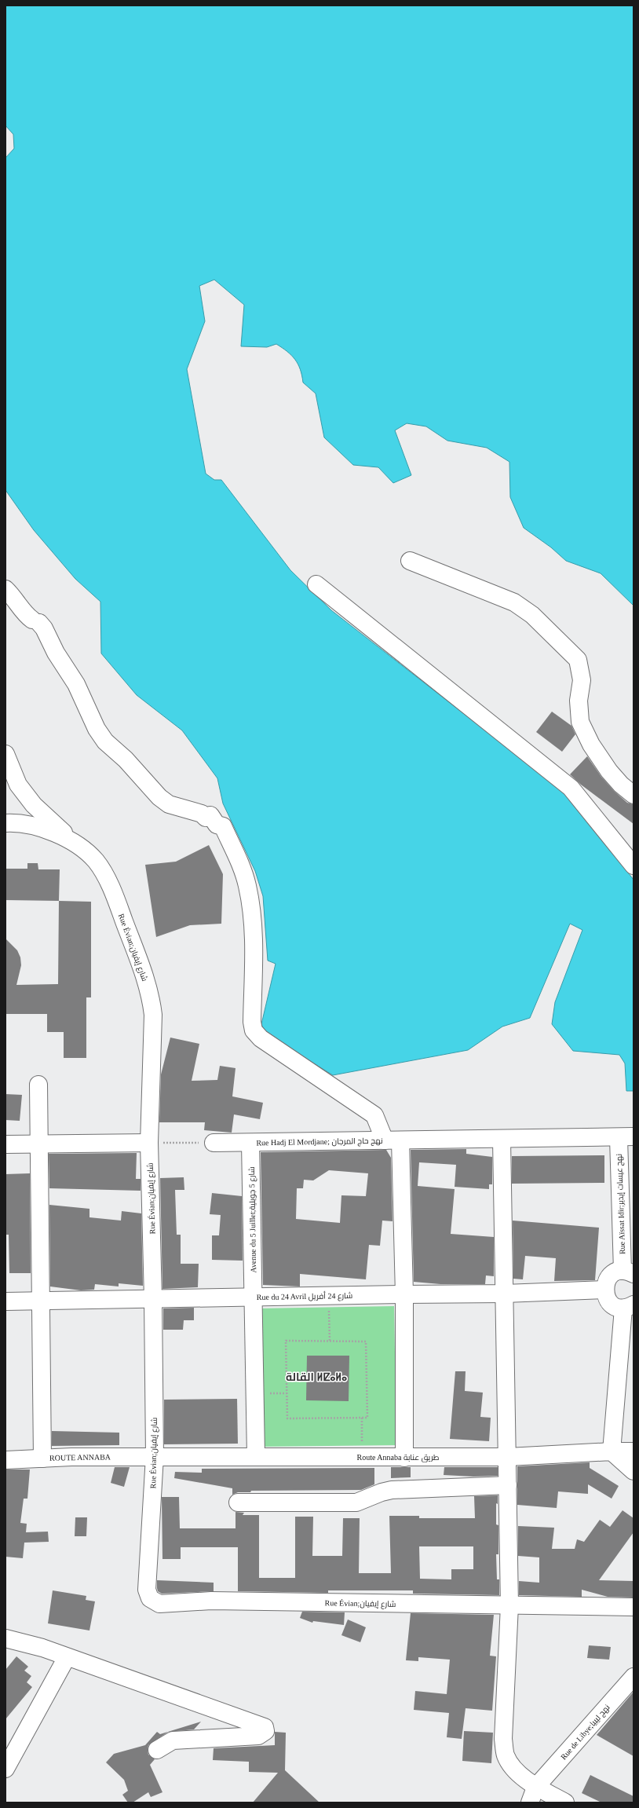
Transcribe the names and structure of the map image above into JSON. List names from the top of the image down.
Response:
{
  "streets": {
    "street": [
      "Rue Évian;شارع إيفيان",
      "Rue Hadj El Mordjane; نهج حاج المرجان",
      "Rue Aïssat Idir;نهج عيسات إيدير",
      "Avenue du 5 Juillet;شارع 5 جويلية",
      "Rue du 24 Avril شارع 24 أفريل",
      "ROUTE ANNABA",
      "Route Annaba طريق عنابة",
      "Rue de Libye;نهج ليبيا"
    ]
  },
  "crossings": [
    ["Rue Évian;شارع إيفيان", "Rue du 24 Avril شارع 24 أفريل"],
    ["Rue Évian;شارع إيفيان", "ROUTE ANNABA"],
    ["Rue Évian;شارع إيفيان", "Route Annaba طريق عنابة"],
    ["Rue Hadj El Mordjane; نهج حاج المرجان", "Rue Aïssat Idir;نهج عيسات إيدير"],
    ["Rue Hadj El Mordjane; نهج حاج المرجان", "Avenue du 5 Juillet;شارع 5 جويلية"],
    ["Avenue du 5 Juillet;شارع 5 جويلية", "Rue du 24 Avril شارع 24 أفريل"],
    ["Avenue du 5 Juillet;شارع 5 جويلية", "Route Annaba طريق عنابة"],
    ["ROUTE ANNABA", "Route Annaba طريق عنابة"]
  ],
  "districts": ["القالة ⵍⵇⴰⵍⴰ"]
}
